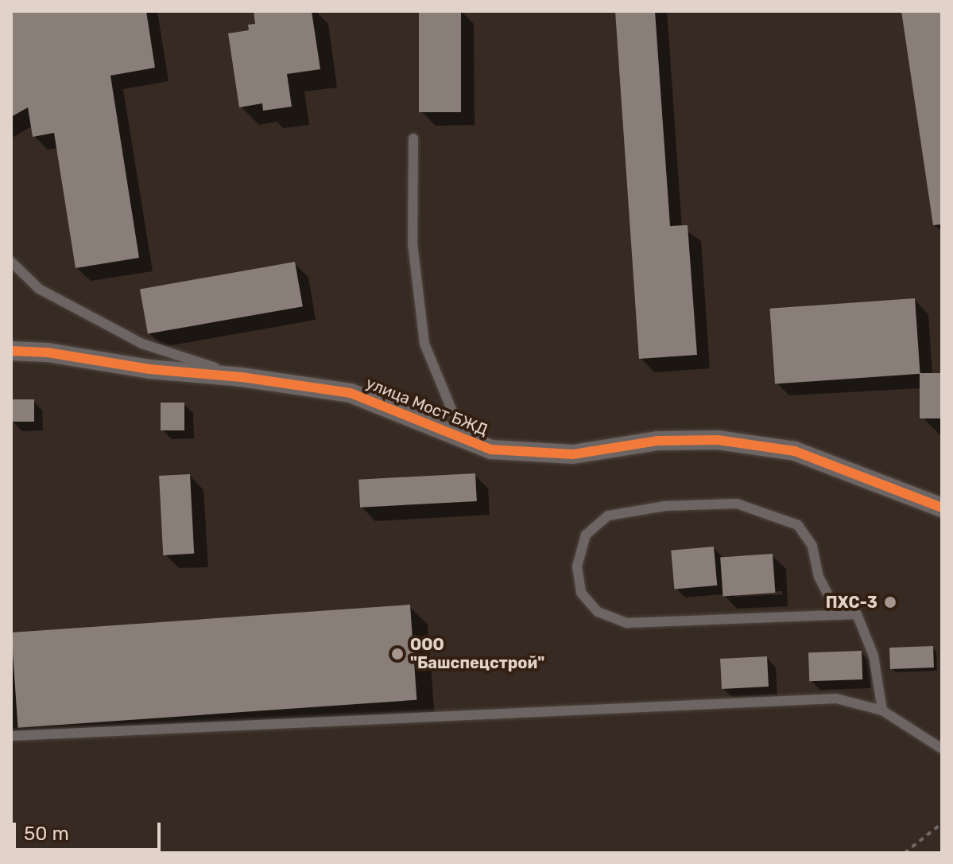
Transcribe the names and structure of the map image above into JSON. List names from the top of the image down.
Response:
{
  "streets": {
    "street": ["улица Мост БЖД"]
  },
  "places": ["ПХС-3", "ООО \"Башспецстрой\""],
  "scale_bar": "50 m"
}
